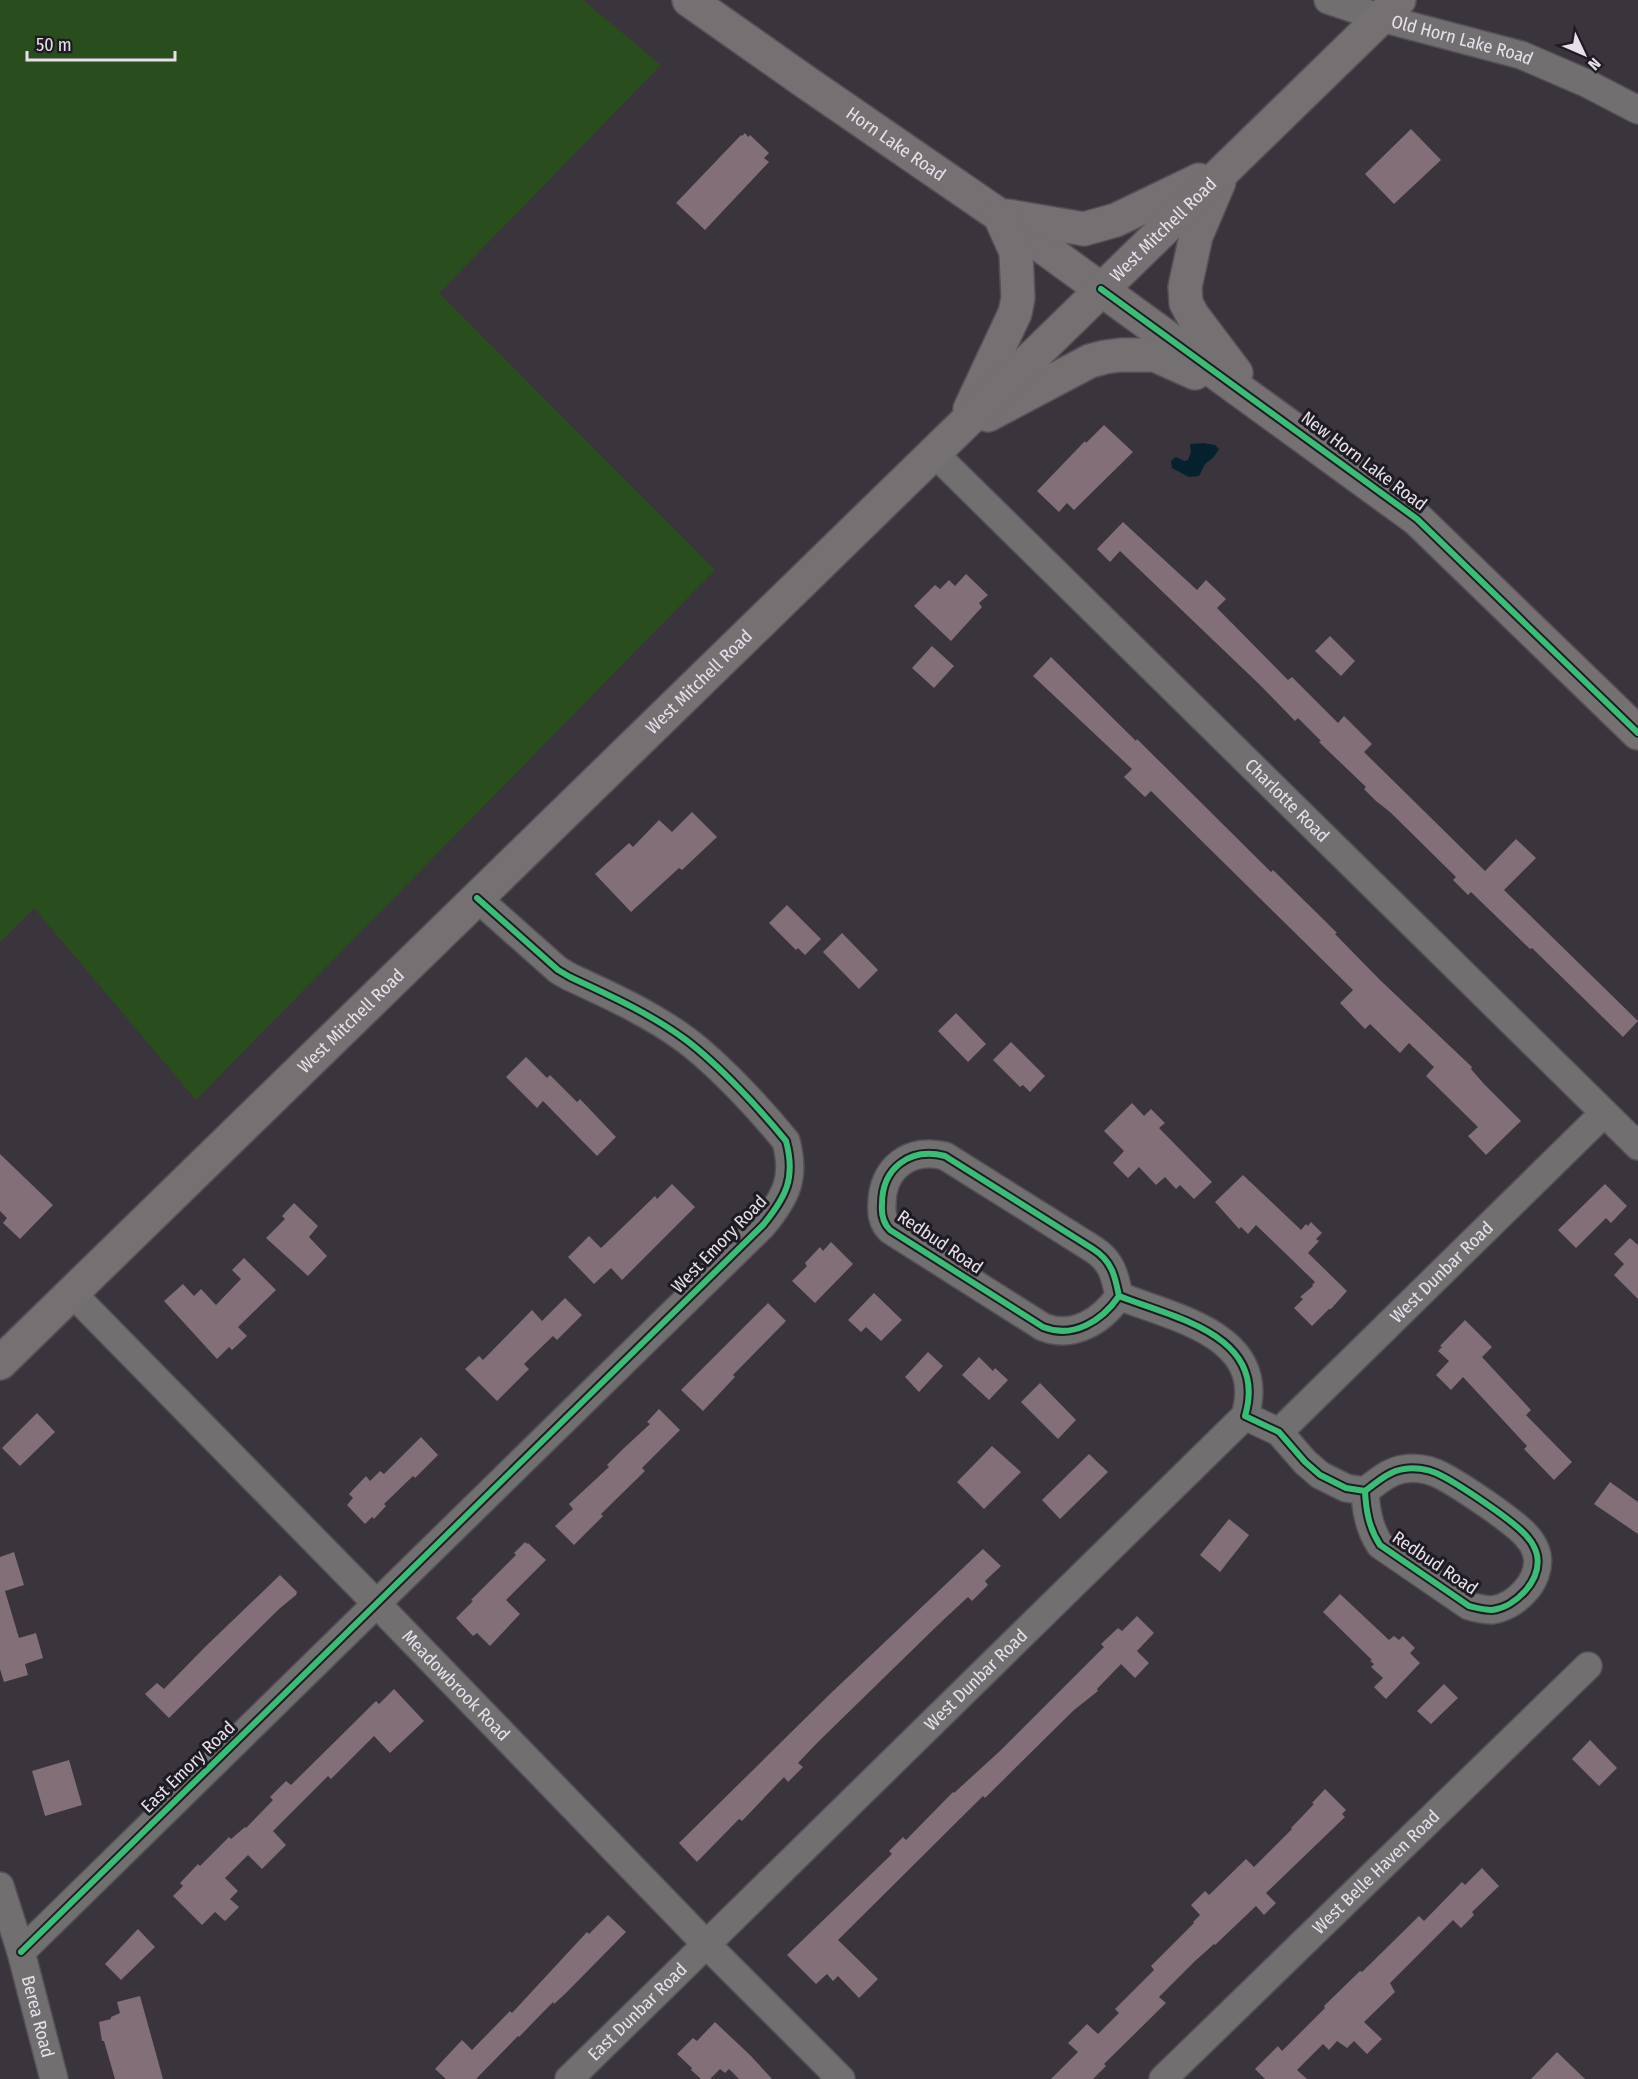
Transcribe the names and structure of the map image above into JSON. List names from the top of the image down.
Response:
{
  "streets": {
    "main road": ["Horn Lake Road", "West Mitchell Road", "New Horn Lake Road"],
    "street": [
      "Old Horn Lake Road",
      "Charlotte Road",
      "Redbud Road",
      "West Emory Road",
      "West Dunbar Road",
      "Meadowbrook Road",
      "East Emory Road",
      "West Belle Haven Road",
      "East Dunbar Road",
      "Berea Road"
    ]
  },
  "crossings": [
    ["Old Horn Lake Road", "West Mitchell Road"],
    ["Horn Lake Road", "West Mitchell Road"],
    ["Horn Lake Road", "New Horn Lake Road"],
    ["West Mitchell Road", "New Horn Lake Road"],
    ["West Mitchell Road", "Charlotte Road"],
    ["West Mitchell Road", "West Emory Road"],
    ["West Mitchell Road", "Meadowbrook Road"],
    ["Charlotte Road", "West Dunbar Road"],
    ["West Emory Road", "Meadowbrook Road"],
    ["West Emory Road", "East Emory Road"],
    ["West Dunbar Road", "Meadowbrook Road"],
    ["West Dunbar Road", "East Dunbar Road"],
    ["Meadowbrook Road", "East Emory Road"],
    ["Meadowbrook Road", "East Dunbar Road"],
    ["East Emory Road", "Berea Road"]
  ],
  "scale_bar": "50 m",
  "north": "bottom right"
}
